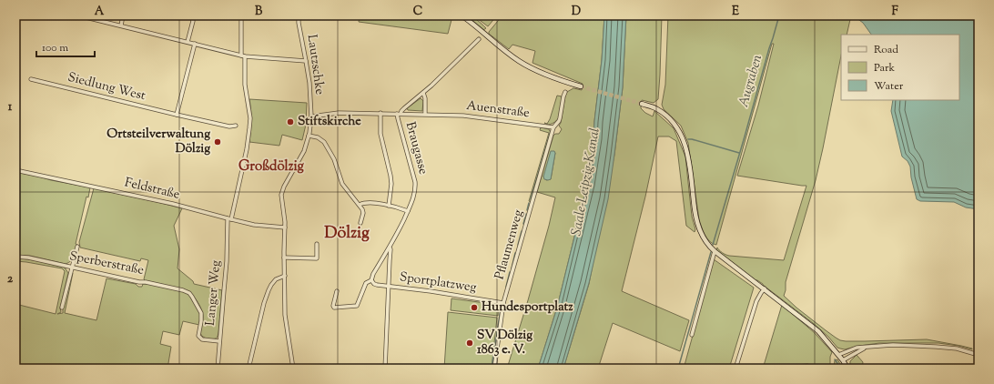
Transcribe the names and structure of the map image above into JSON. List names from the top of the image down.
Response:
{
  "streets": {
    "street": [
      "Lautzschke",
      "Siedlung West",
      "Auenstraße",
      "Braugasse",
      "Feldstraße",
      "Pflaumenweg",
      "Sperberstraße",
      "Sportplatzweg",
      "Langer Weg"
    ]
  },
  "crossings": [
    ["Lautzschke", "Auenstraße"],
    ["Lautzschke", "Feldstraße"],
    ["Auenstraße", "Braugasse"],
    ["Auenstraße", "Pflaumenweg"],
    ["Braugasse", "Sportplatzweg"],
    ["Feldstraße", "Langer Weg"],
    ["Pflaumenweg", "Sportplatzweg"],
    ["Sperberstraße", "Langer Weg"]
  ],
  "districts": ["Großdölzig", "Dölzig"],
  "water": ["Augraben", "Saale-Leipzig-Kanal"],
  "places": [
    "Stiftskirche",
    "Ortsteilverwaltung Dölzig",
    "Hundesportplatz",
    "SV Dölzig 1863 e. V."
  ],
  "legend": ["Road", "Park", "Water"],
  "scale_bar": "100 m",
  "grid": {
    "columns": [
      "A",
      "B",
      "C",
      "D",
      "E",
      "F"
    ],
    "rows": ["1", "2"]
  }
}
